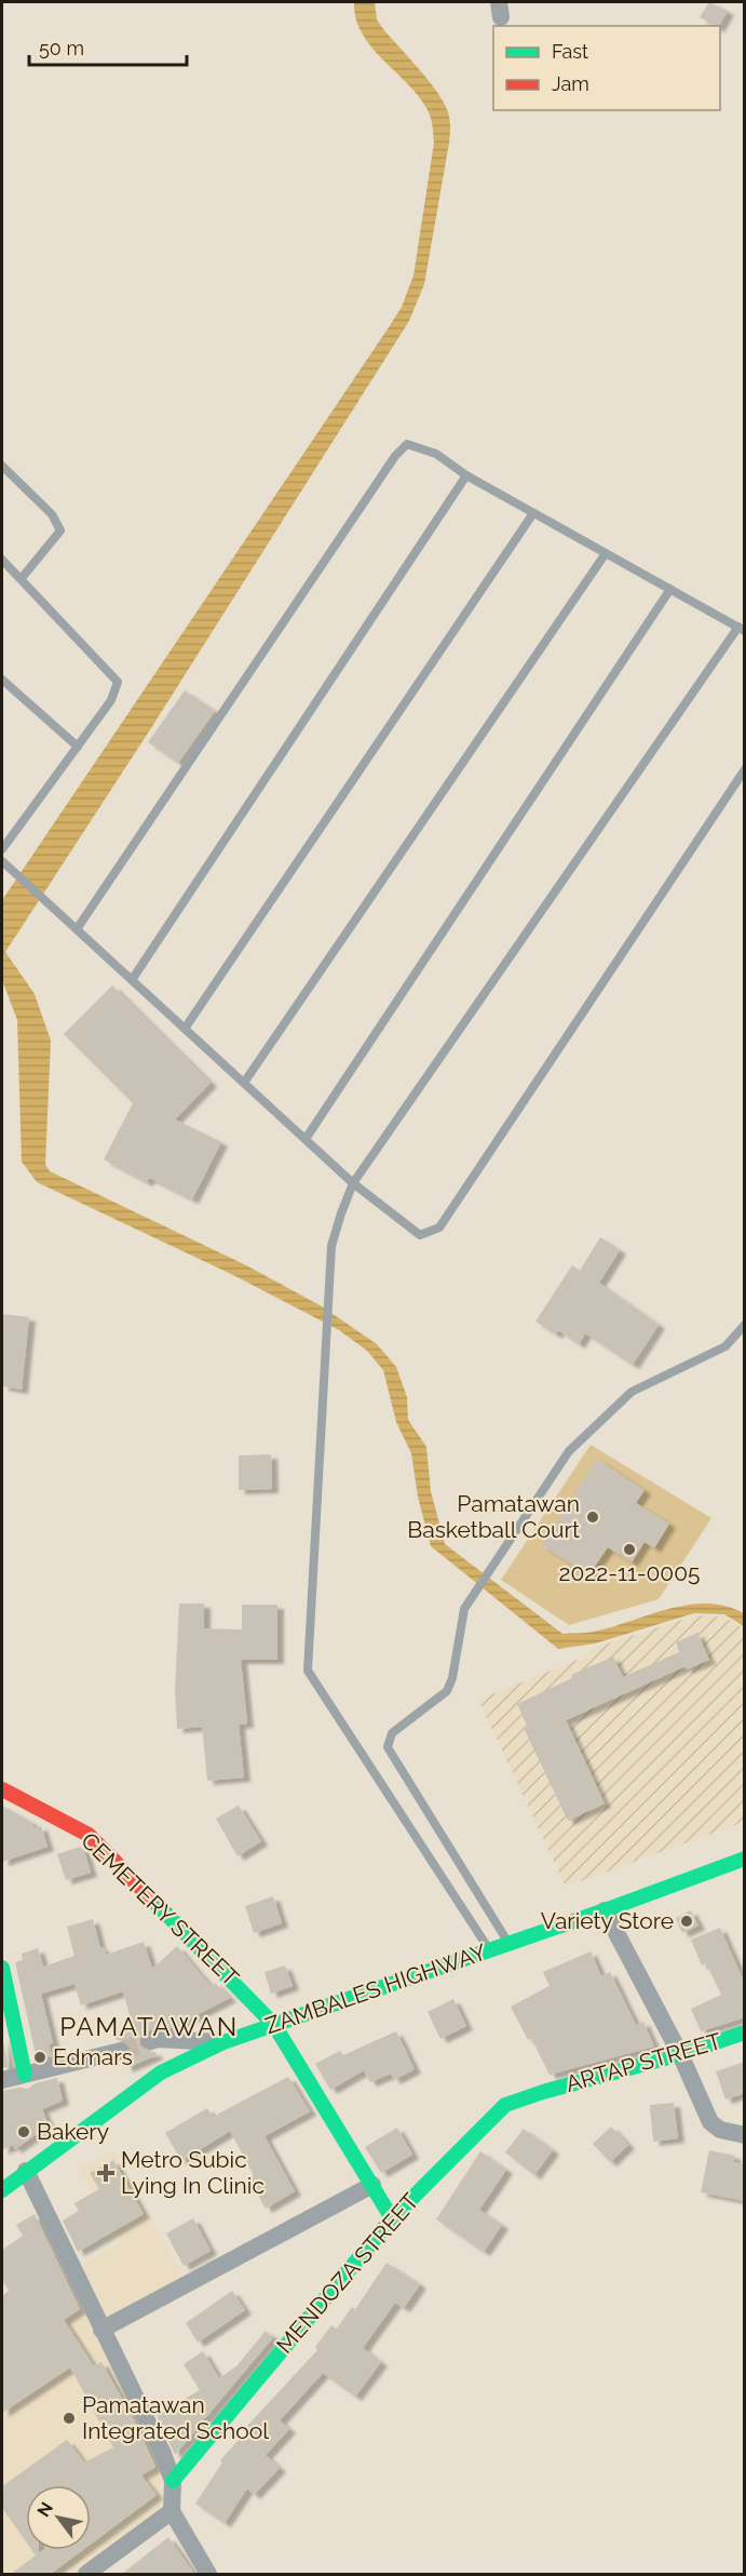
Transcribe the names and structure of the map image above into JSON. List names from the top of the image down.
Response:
{
  "streets": {
    "street": [
      "CEMETERY STREET",
      "ZAMBALES HIGHWAY",
      "ARTAP STREET",
      "MENDOZA STREET"
    ]
  },
  "crossings": [
    ["CEMETERY STREET", "ZAMBALES HIGHWAY"],
    ["CEMETERY STREET", "MENDOZA STREET"],
    ["ARTAP STREET", "MENDOZA STREET"]
  ],
  "districts": ["PAMATAWAN"],
  "places": {
    "other": [
      "Pamatawan Basketball Court",
      "2022-11-0005",
      "Variety Store",
      "Edmars",
      "Bakery",
      "Pamatawan Integrated School"
    ],
    "health": ["Metro Subic Lying In Clinic"]
  },
  "legend": ["Fast", "Jam"],
  "scale_bar": "50 m",
  "north": "top left"
}
